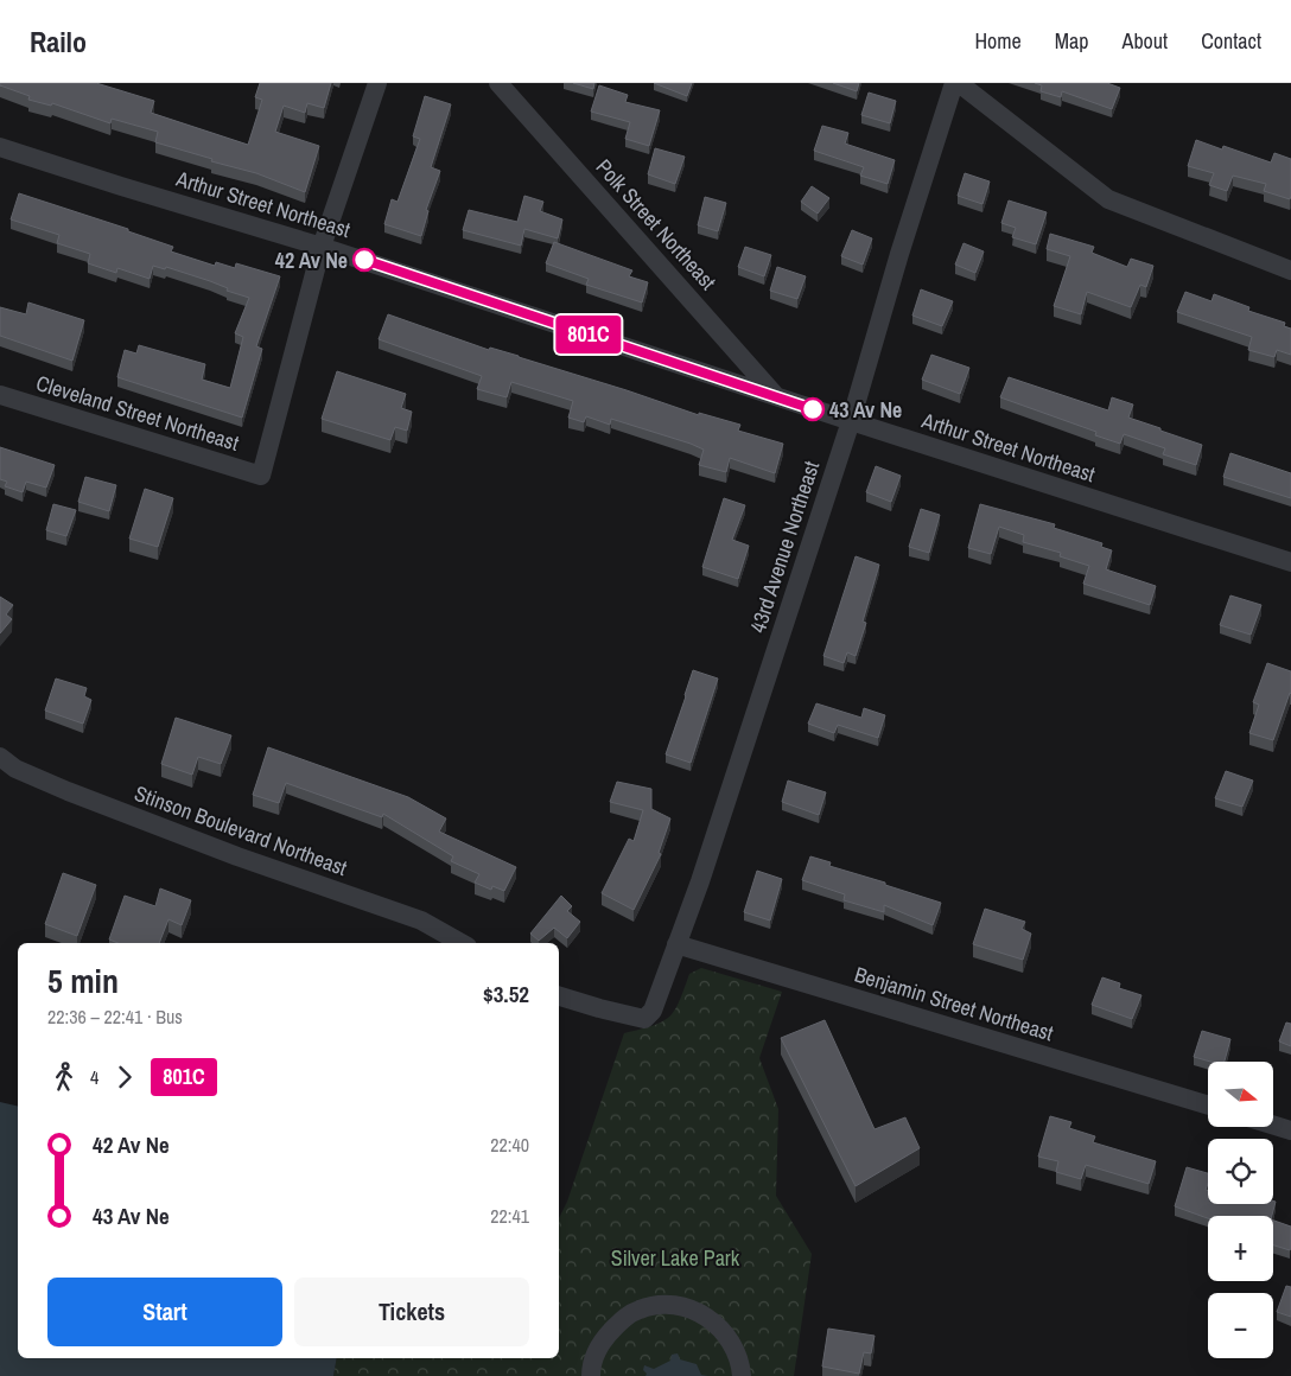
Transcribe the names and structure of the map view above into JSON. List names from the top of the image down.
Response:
{
  "streets": {
    "street": [
      "Arthur Street Northeast",
      "Polk Street Northeast",
      "Cleveland Street Northeast",
      "43rd Avenue Northeast",
      "Stinson Boulevard Northeast",
      "Benjamin Street Northeast"
    ]
  },
  "crossings": [
    ["Arthur Street Northeast", "Polk Street Northeast"],
    ["Arthur Street Northeast", "Cleveland Street Northeast"],
    ["Arthur Street Northeast", "43rd Avenue Northeast"],
    ["43rd Avenue Northeast", "Benjamin Street Northeast"]
  ],
  "parks": ["Silver Lake Park"],
  "places": ["42 Av Ne", "43 Av Ne"],
  "lines": ["bus line 801C"],
  "north": "right",
  "page": {
    "header": "Railo",
    "nav": [
      "Home",
      "Map",
      "About",
      "Contact"
    ],
    "on_map": "801C",
    "heading": ["5 min", "22:36 – 22:41 · Bus", "$3.52"],
    "legs": ["4", "801C"],
    "map_buttons": ["+", "−"],
    "list": [
      {
        "name": "42 Av Ne",
        "value": "22:40"
      },
      {
        "name": "43 Av Ne",
        "value": "22:41"
      }
    ],
    "buttons": ["Start", "Tickets"]
  }
}
